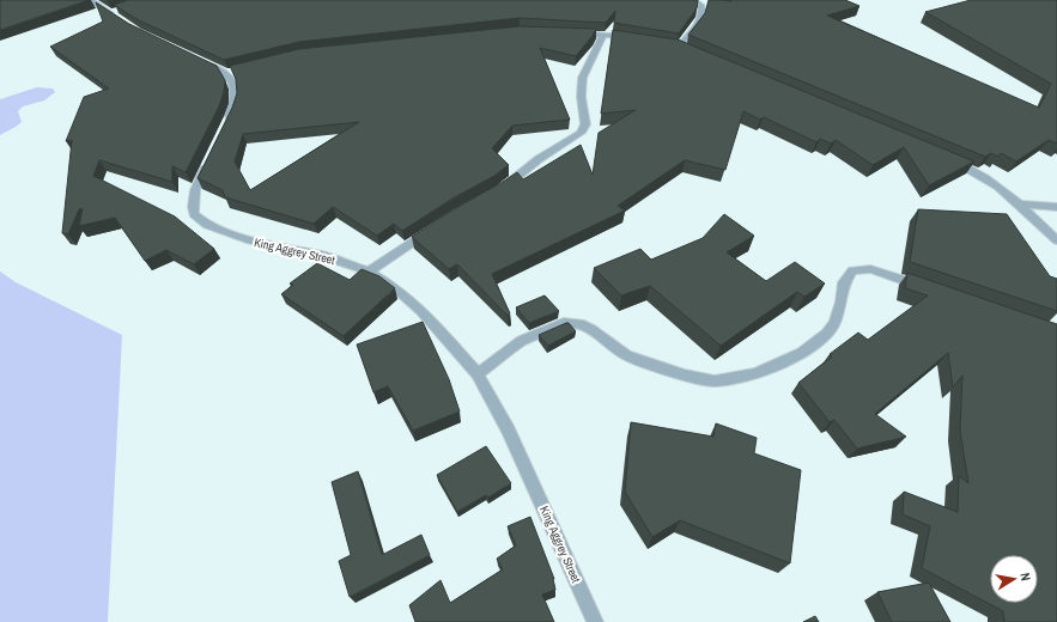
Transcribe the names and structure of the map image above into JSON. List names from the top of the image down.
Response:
{
  "streets": {
    "street": ["King Aggrey Street"]
  },
  "north": "right"
}
